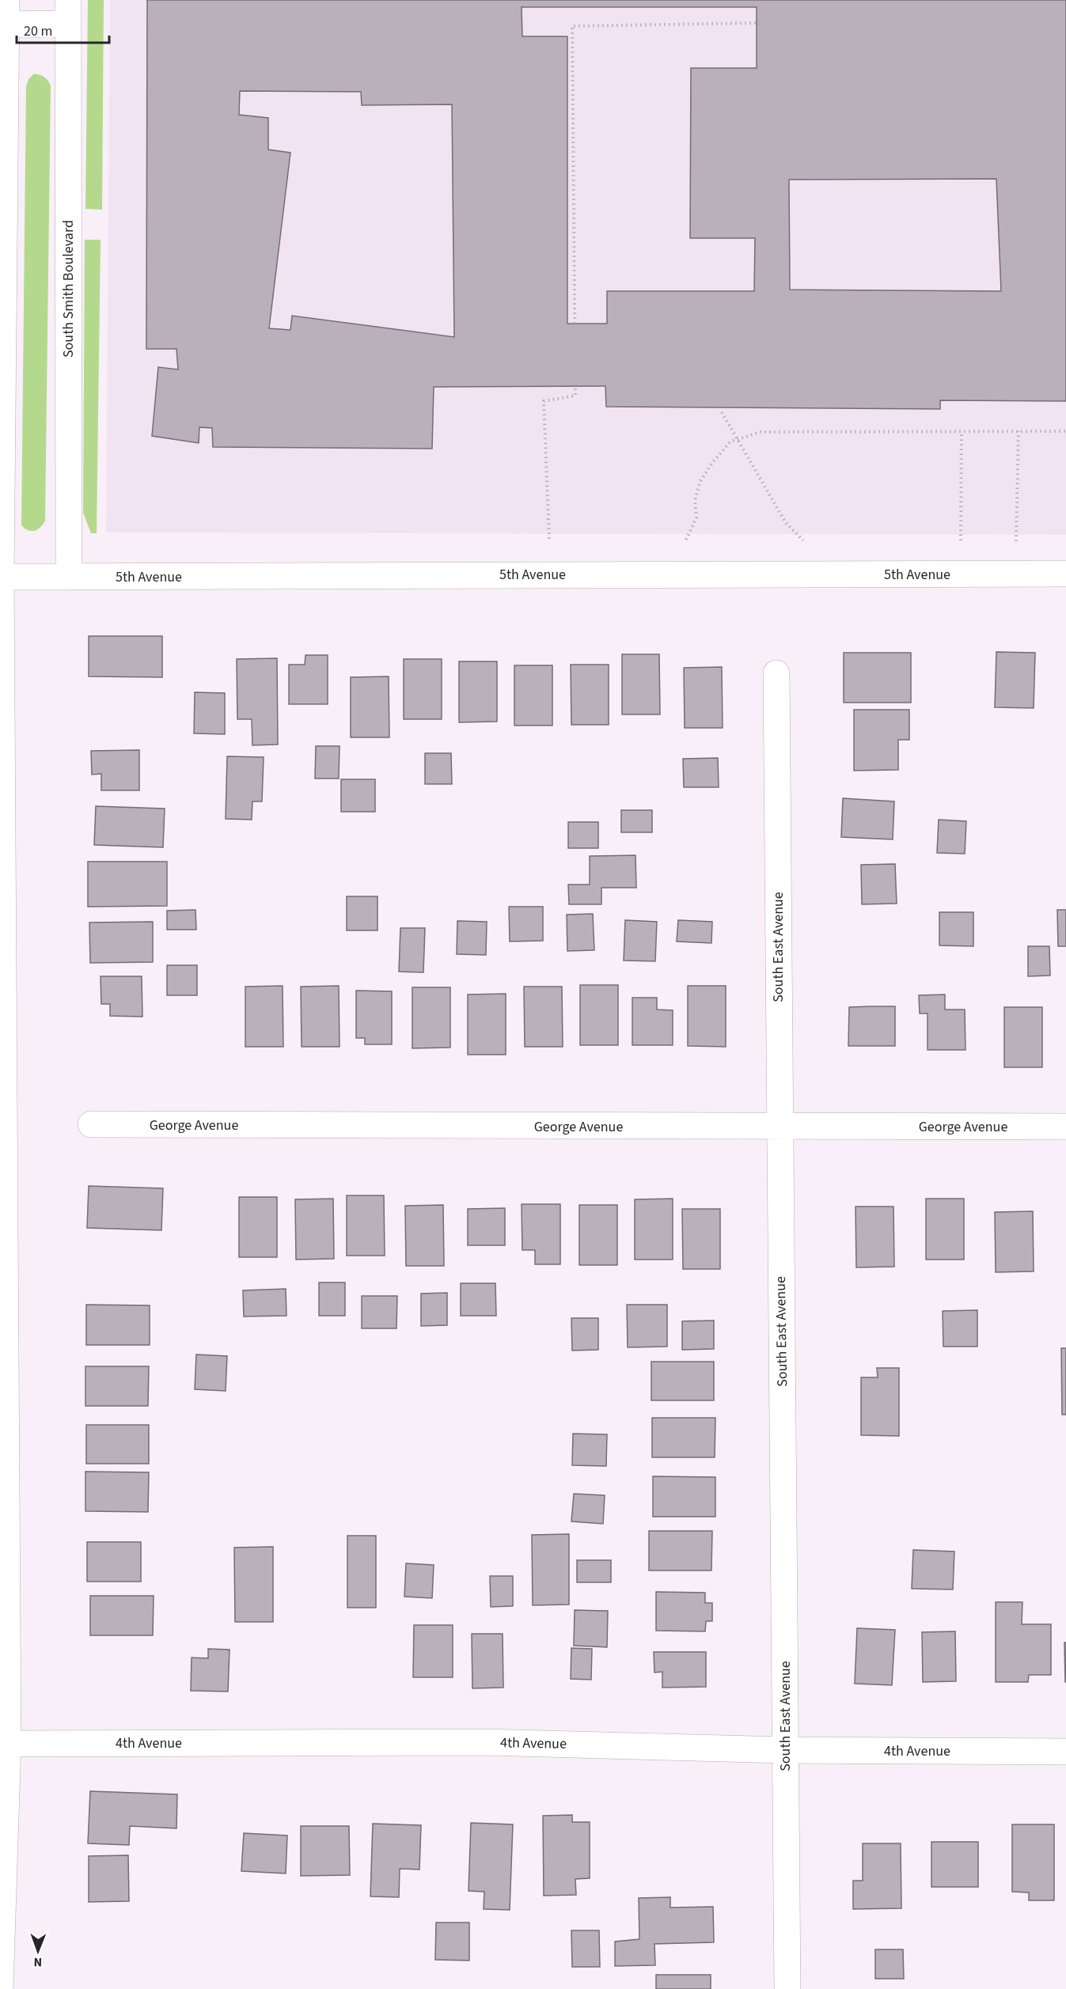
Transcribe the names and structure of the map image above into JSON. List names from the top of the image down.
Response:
{
  "streets": {
    "street": [
      "South Smith Boulevard",
      "5th Avenue",
      "South East Avenue",
      "George Avenue",
      "4th Avenue"
    ]
  },
  "crossings": [
    ["South Smith Boulevard", "5th Avenue"],
    ["South East Avenue", "George Avenue"],
    ["South East Avenue", "4th Avenue"]
  ],
  "scale_bar": "20 m",
  "north": "bottom"
}
